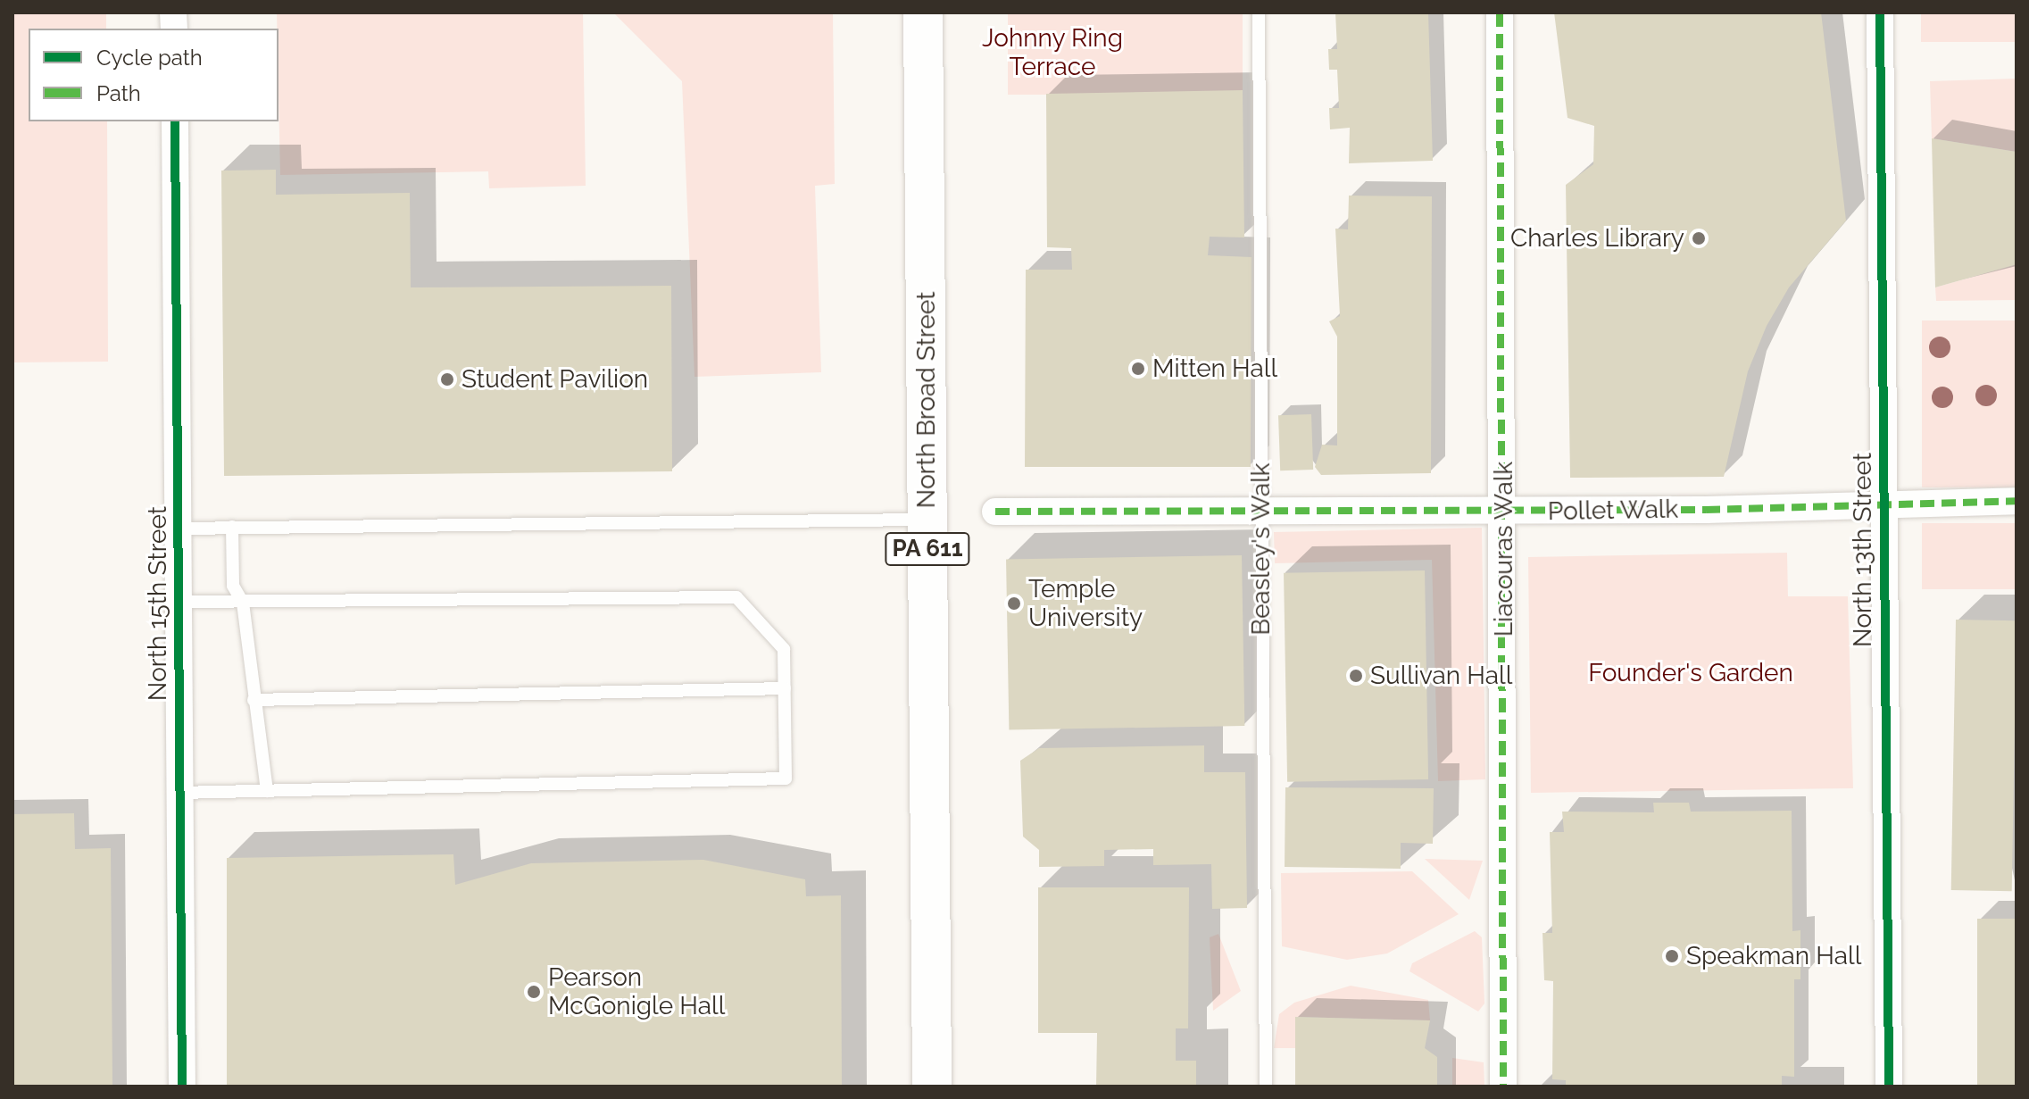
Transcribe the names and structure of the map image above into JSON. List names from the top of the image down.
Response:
{
  "streets": {
    "main road": ["North Broad Street", "PA 611"],
    "street": [
      "Pollet Walk",
      "Liacouras Walk",
      "North 13th Street",
      "North 15th Street"
    ],
    "lane": ["Beasley's Walk"]
  },
  "crossings": [
    ["Pollet Walk", "Beasley's Walk"],
    ["Pollet Walk", "Liacouras Walk"],
    ["Pollet Walk", "North 13th Street"]
  ],
  "parks": ["Johnny Ring Terrace", "Founder's Garden"],
  "places": [
    "Charles Library",
    "Mitten Hall",
    "Student Pavilion",
    "Temple University",
    "Sullivan Hall",
    "Speakman Hall",
    "Pearson McGonigle Hall"
  ],
  "legend": ["Cycle path", "Path"]
}
